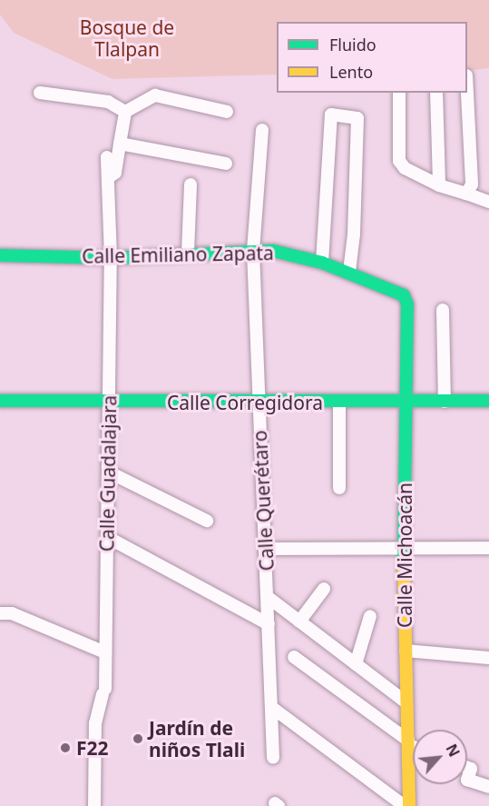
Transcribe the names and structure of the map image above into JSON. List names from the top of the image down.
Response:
{
  "streets": {
    "street": [
      "Calle Emiliano Zapata",
      "Calle Corregidora",
      "Calle Guadalajara",
      "Calle Querétaro",
      "Calle Michoacán"
    ]
  },
  "crossings": [
    ["Calle Emiliano Zapata", "Calle Guadalajara"],
    ["Calle Emiliano Zapata", "Calle Querétaro"],
    ["Calle Emiliano Zapata", "Calle Michoacán"],
    ["Calle Corregidora", "Calle Guadalajara"],
    ["Calle Corregidora", "Calle Querétaro"],
    ["Calle Corregidora", "Calle Michoacán"]
  ],
  "parks": ["Bosque de Tlalpan"],
  "places": ["Jardín de niños Tlali", "F22"],
  "legend": ["Fluido", "Lento"],
  "north": "top right"
}
